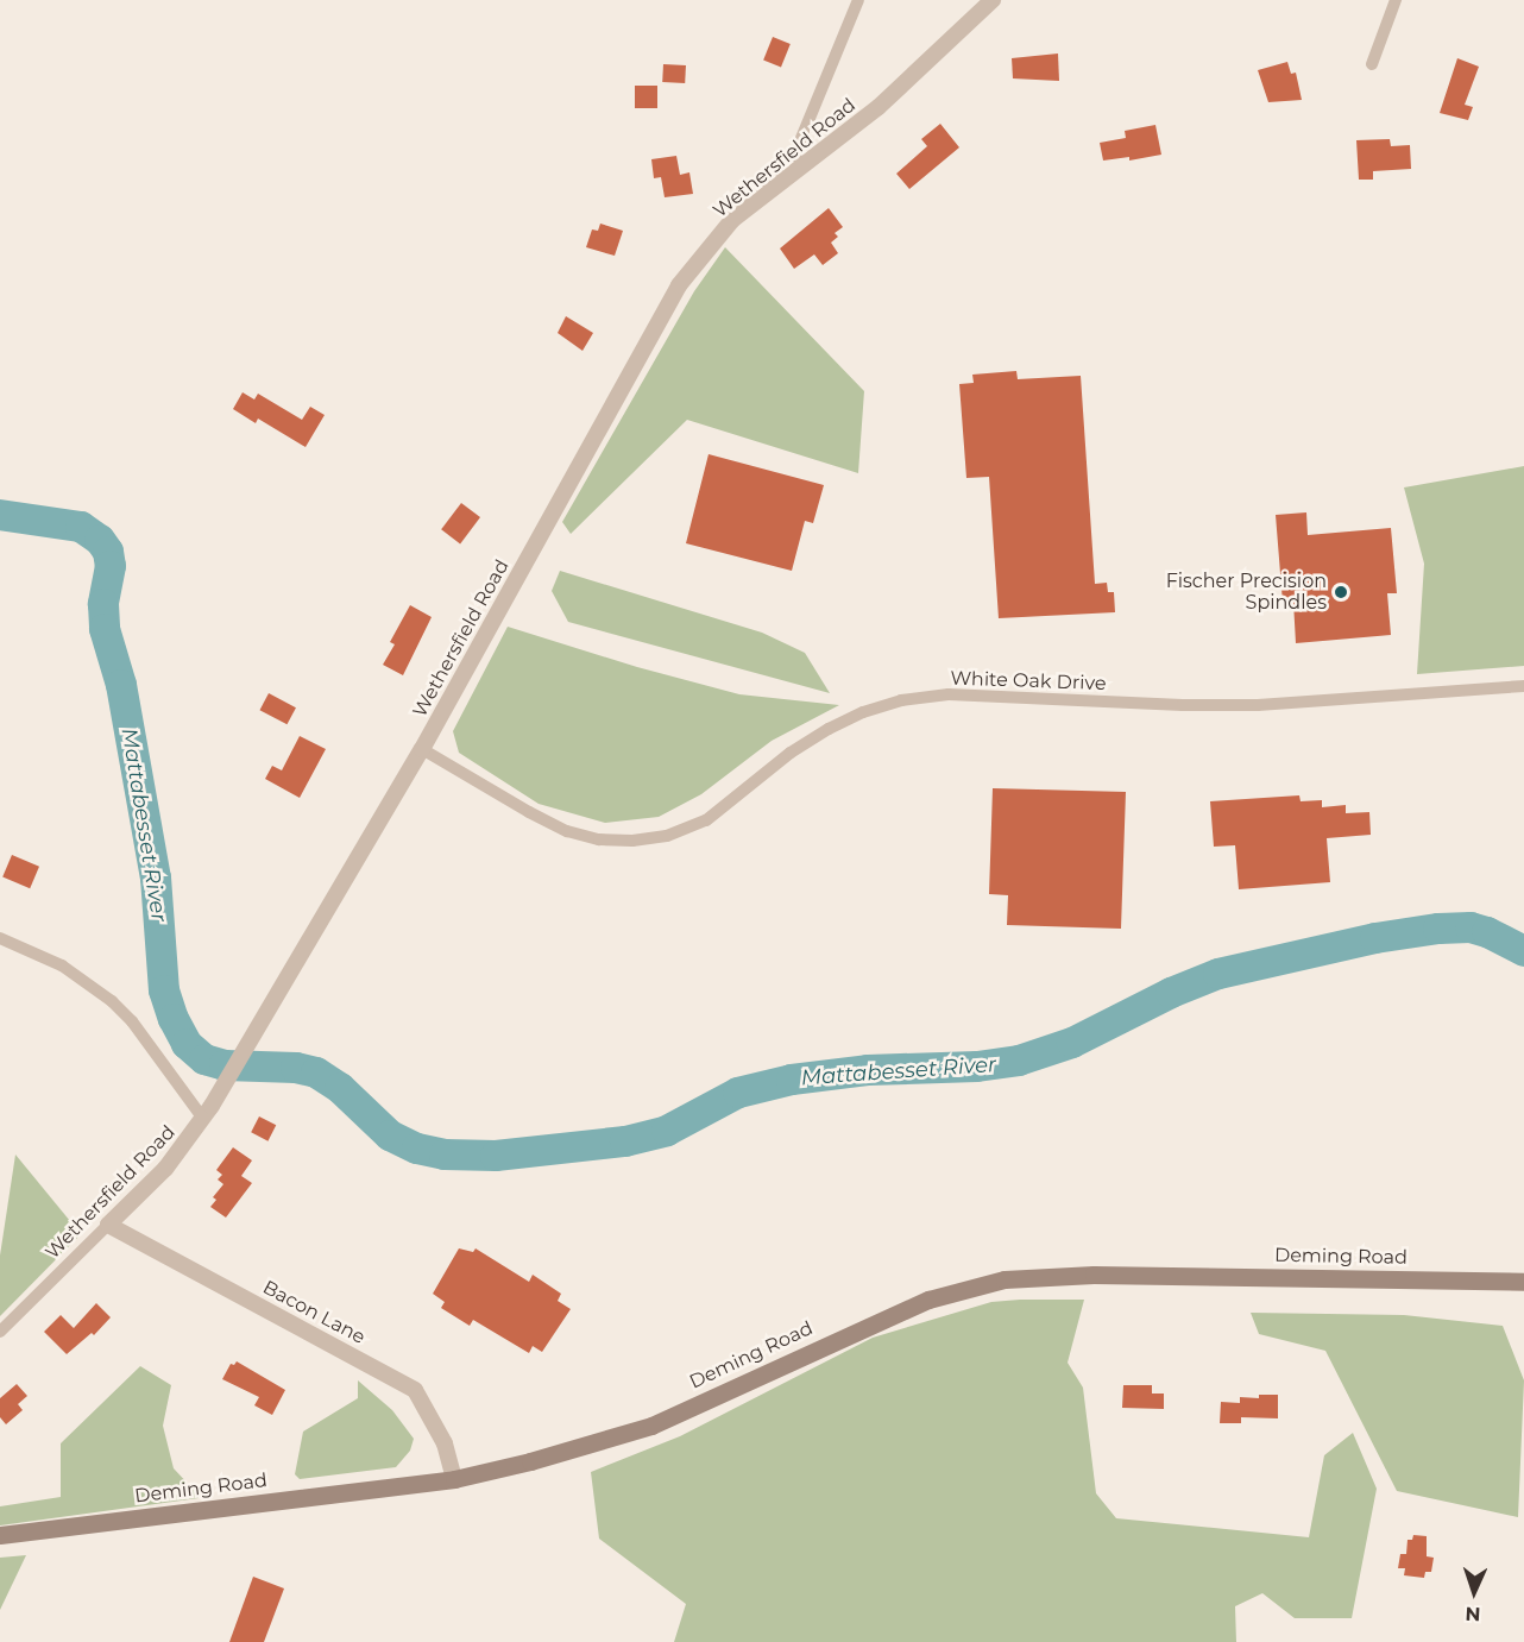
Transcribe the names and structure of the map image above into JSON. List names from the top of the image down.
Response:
{
  "streets": {
    "main road": ["Deming Road"],
    "street": ["Wethersfield Road", "White Oak Drive", "Bacon Lane"]
  },
  "crossings": [
    ["Wethersfield Road", "White Oak Drive"],
    ["Wethersfield Road", "Bacon Lane"],
    ["Deming Road", "Bacon Lane"]
  ],
  "water": ["Mattabesset River"],
  "places": ["Fischer Precision Spindles"],
  "north": "bottom"
}
